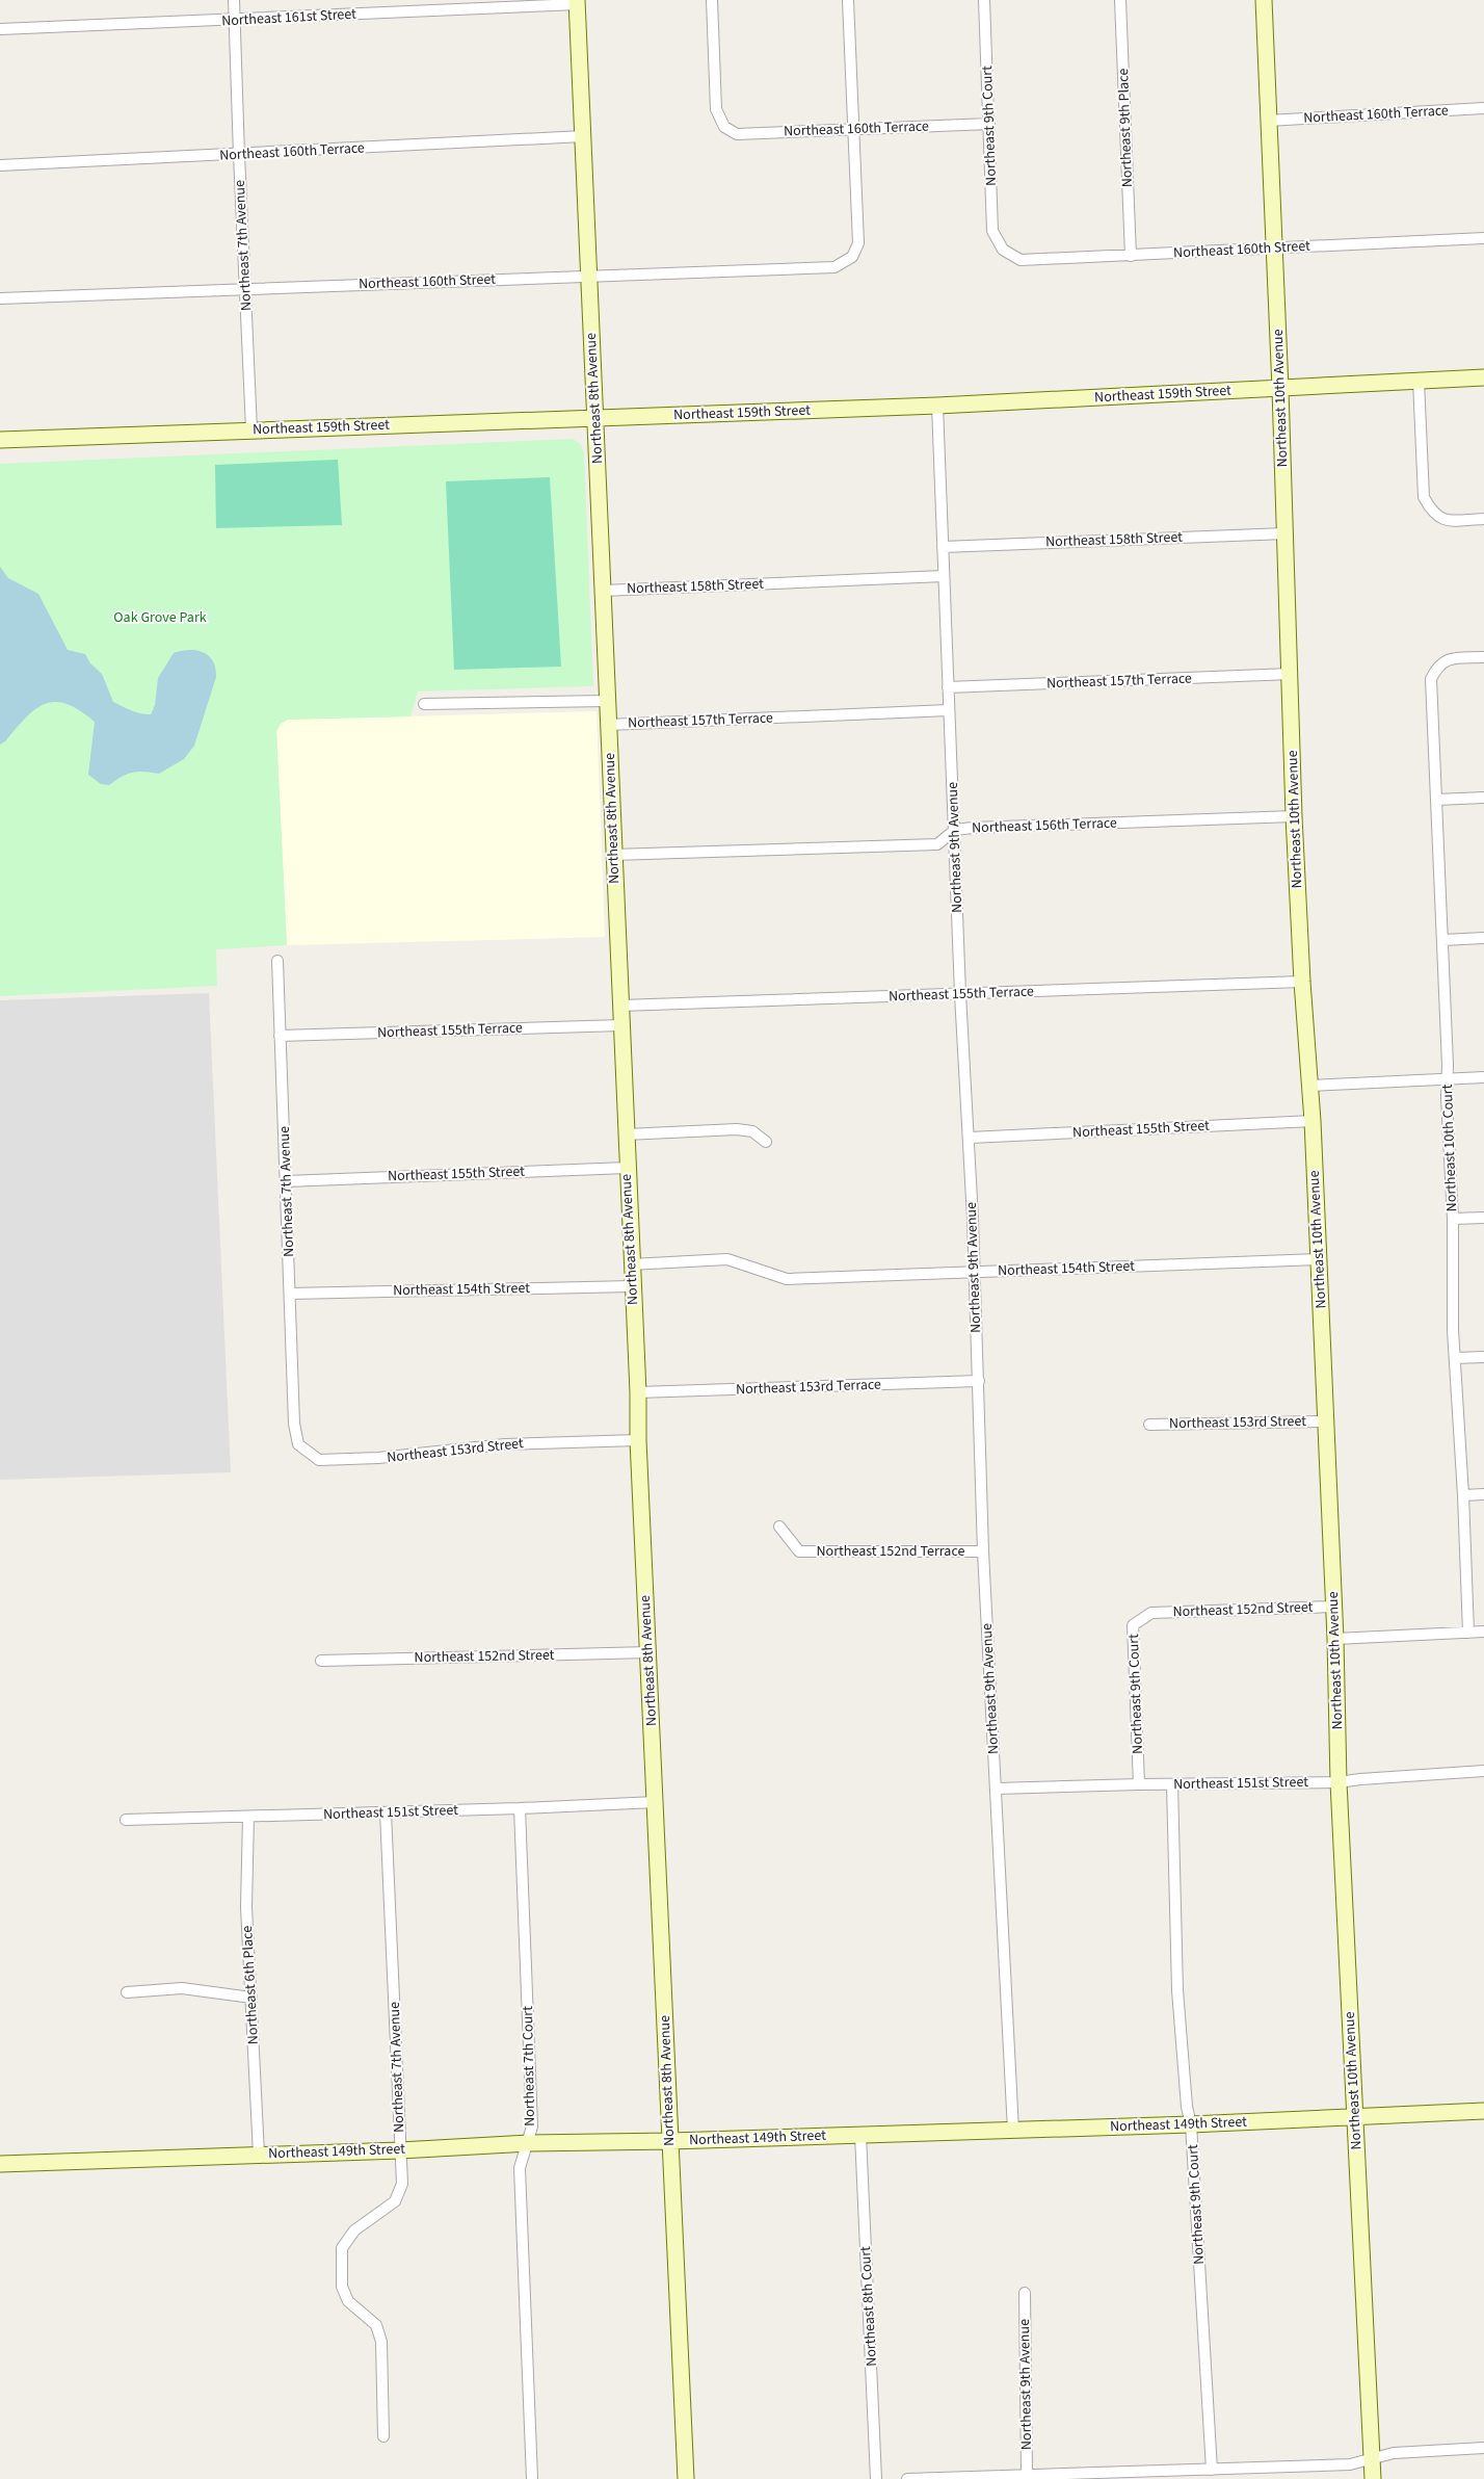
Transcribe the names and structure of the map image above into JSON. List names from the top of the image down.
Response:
{
  "streets": {
    "street": [
      "Northeast 161st Street",
      "Northeast 160th Terrace",
      "Northeast 9th Court",
      "Northeast 9th Place",
      "Northeast 7th Avenue",
      "Northeast 160th Street",
      "Northeast 159th Street",
      "Northeast 8th Avenue",
      "Northeast 10th Avenue",
      "Northeast 158th Street",
      "Northeast 157th Terrace",
      "Northeast 156th Terrace",
      "Northeast 9th Avenue",
      "Northeast 155th Terrace",
      "Northeast 155th Street",
      "Northeast 10th Court",
      "Northeast 154th Street",
      "Northeast 153rd Terrace",
      "Northeast 153rd Street",
      "Northeast 152nd Terrace",
      "Northeast 152nd Street",
      "Northeast 151st Street",
      "Northeast 6th Place",
      "Northeast 7th Court",
      "Northeast 149th Street",
      "Northeast 8th Court"
    ]
  },
  "crossings": [
    ["Northeast 161st Street", "Northeast 7th Avenue"],
    ["Northeast 161st Street", "Northeast 8th Avenue"],
    ["Northeast 160th Terrace", "Northeast 9th Court"],
    ["Northeast 160th Terrace", "Northeast 7th Avenue"],
    ["Northeast 160th Terrace", "Northeast 160th Street"],
    ["Northeast 160th Terrace", "Northeast 8th Avenue"],
    ["Northeast 160th Terrace", "Northeast 10th Avenue"],
    ["Northeast 9th Court", "Northeast 160th Street"],
    ["Northeast 9th Court", "Northeast 152nd Street"],
    ["Northeast 9th Court", "Northeast 151st Street"],
    ["Northeast 9th Court", "Northeast 149th Street"],
    ["Northeast 9th Place", "Northeast 160th Street"],
    ["Northeast 7th Avenue", "Northeast 160th Street"],
    ["Northeast 7th Avenue", "Northeast 159th Street"],
    ["Northeast 7th Avenue", "Northeast 155th Terrace"],
    ["Northeast 7th Avenue", "Northeast 155th Street"],
    ["Northeast 7th Avenue", "Northeast 154th Street"],
    ["Northeast 7th Avenue", "Northeast 153rd Street"],
    ["Northeast 7th Avenue", "Northeast 151st Street"],
    ["Northeast 7th Avenue", "Northeast 149th Street"],
    ["Northeast 160th Street", "Northeast 8th Avenue"],
    ["Northeast 160th Street", "Northeast 10th Avenue"],
    ["Northeast 159th Street", "Northeast 8th Avenue"],
    ["Northeast 159th Street", "Northeast 10th Avenue"],
    ["Northeast 159th Street", "Northeast 9th Avenue"],
    ["Northeast 8th Avenue", "Northeast 158th Street"],
    ["Northeast 8th Avenue", "Northeast 157th Terrace"],
    ["Northeast 8th Avenue", "Northeast 156th Terrace"],
    ["Northeast 8th Avenue", "Northeast 155th Terrace"],
    ["Northeast 8th Avenue", "Northeast 155th Street"],
    ["Northeast 8th Avenue", "Northeast 154th Street"],
    ["Northeast 8th Avenue", "Northeast 153rd Terrace"],
    ["Northeast 8th Avenue", "Northeast 153rd Street"],
    ["Northeast 8th Avenue", "Northeast 152nd Street"],
    ["Northeast 8th Avenue", "Northeast 151st Street"],
    ["Northeast 8th Avenue", "Northeast 149th Street"],
    ["Northeast 10th Avenue", "Northeast 158th Street"],
    ["Northeast 10th Avenue", "Northeast 157th Terrace"],
    ["Northeast 10th Avenue", "Northeast 156th Terrace"],
    ["Northeast 10th Avenue", "Northeast 155th Terrace"],
    ["Northeast 10th Avenue", "Northeast 155th Street"],
    ["Northeast 10th Avenue", "Northeast 154th Street"],
    ["Northeast 10th Avenue", "Northeast 153rd Street"],
    ["Northeast 10th Avenue", "Northeast 152nd Street"],
    ["Northeast 10th Avenue", "Northeast 151st Street"],
    ["Northeast 10th Avenue", "Northeast 149th Street"],
    ["Northeast 158th Street", "Northeast 9th Avenue"],
    ["Northeast 157th Terrace", "Northeast 9th Avenue"],
    ["Northeast 156th Terrace", "Northeast 9th Avenue"],
    ["Northeast 9th Avenue", "Northeast 155th Terrace"],
    ["Northeast 9th Avenue", "Northeast 155th Street"],
    ["Northeast 9th Avenue", "Northeast 154th Street"],
    ["Northeast 9th Avenue", "Northeast 153rd Terrace"],
    ["Northeast 9th Avenue", "Northeast 152nd Terrace"],
    ["Northeast 9th Avenue", "Northeast 151st Street"],
    ["Northeast 9th Avenue", "Northeast 149th Street"],
    ["Northeast 151st Street", "Northeast 6th Place"],
    ["Northeast 151st Street", "Northeast 7th Court"],
    ["Northeast 6th Place", "Northeast 149th Street"],
    ["Northeast 7th Court", "Northeast 149th Street"],
    ["Northeast 149th Street", "Northeast 8th Court"]
  ],
  "parks": ["Oak Grove Park"]
}
